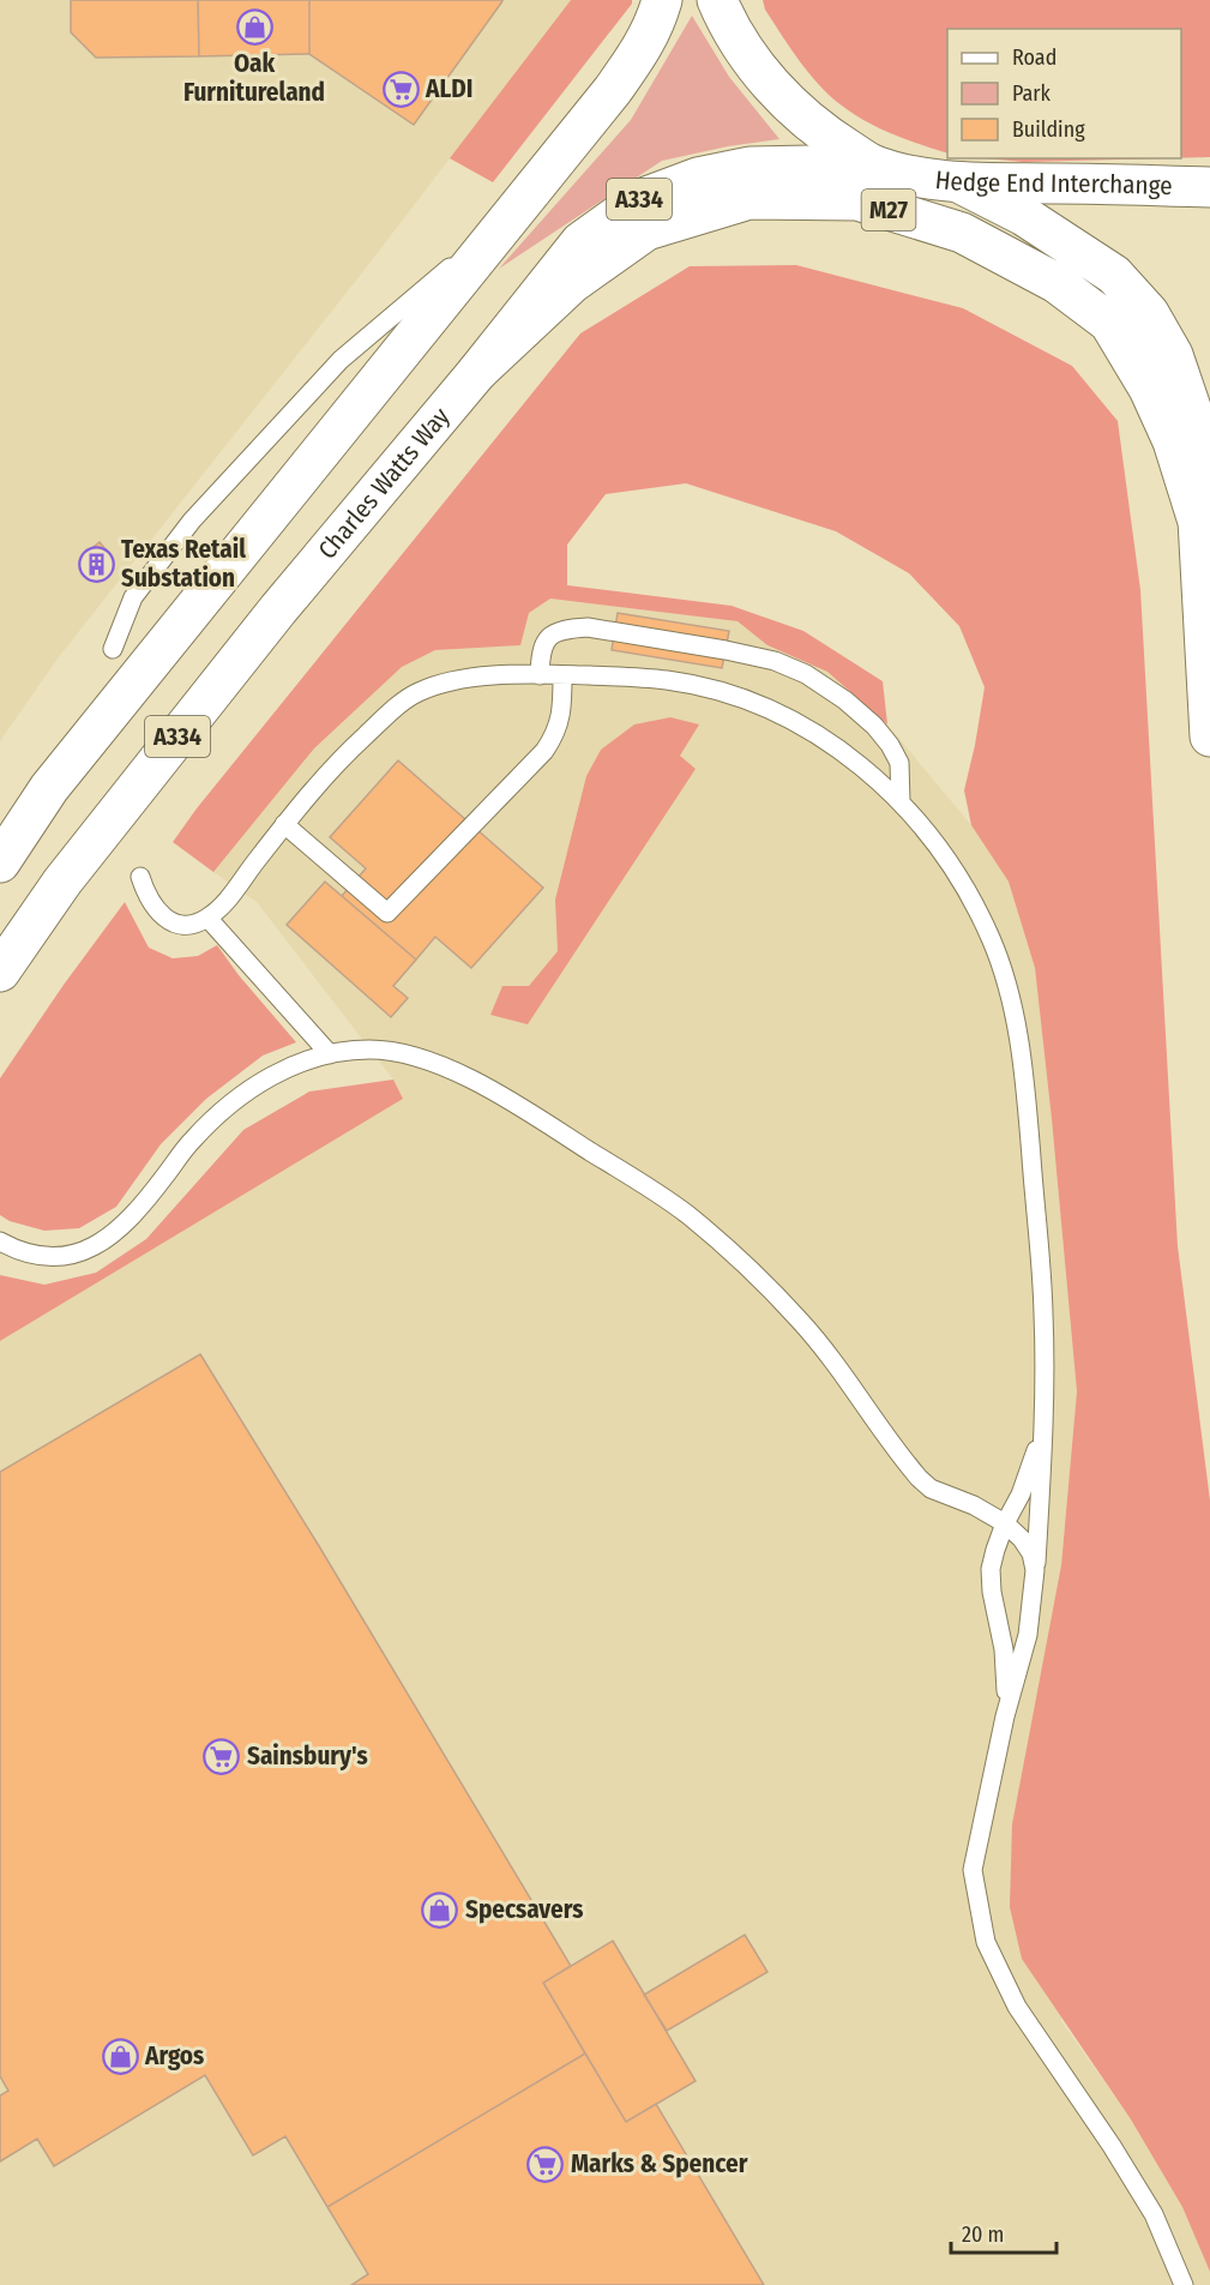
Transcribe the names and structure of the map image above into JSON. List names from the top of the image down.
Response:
{
  "streets": {
    "main road": [
      "Hedge End Interchange",
      "A334",
      "M27",
      "Charles Watts Way"
    ]
  },
  "crossings": [
    ["Hedge End Interchange", "M27"],
    ["Hedge End Interchange", "Charles Watts Way"],
    ["M27", "Charles Watts Way"]
  ],
  "places": {
    "shop": ["Oak Furnitureland", "Specsavers", "Argos"],
    "supermarket": ["ALDI", "Sainsbury's", "Marks & Spencer"],
    "building": ["Texas Retail Substation"]
  },
  "legend": ["Road", "Park", "Building"],
  "scale_bar": "20 m"
}
